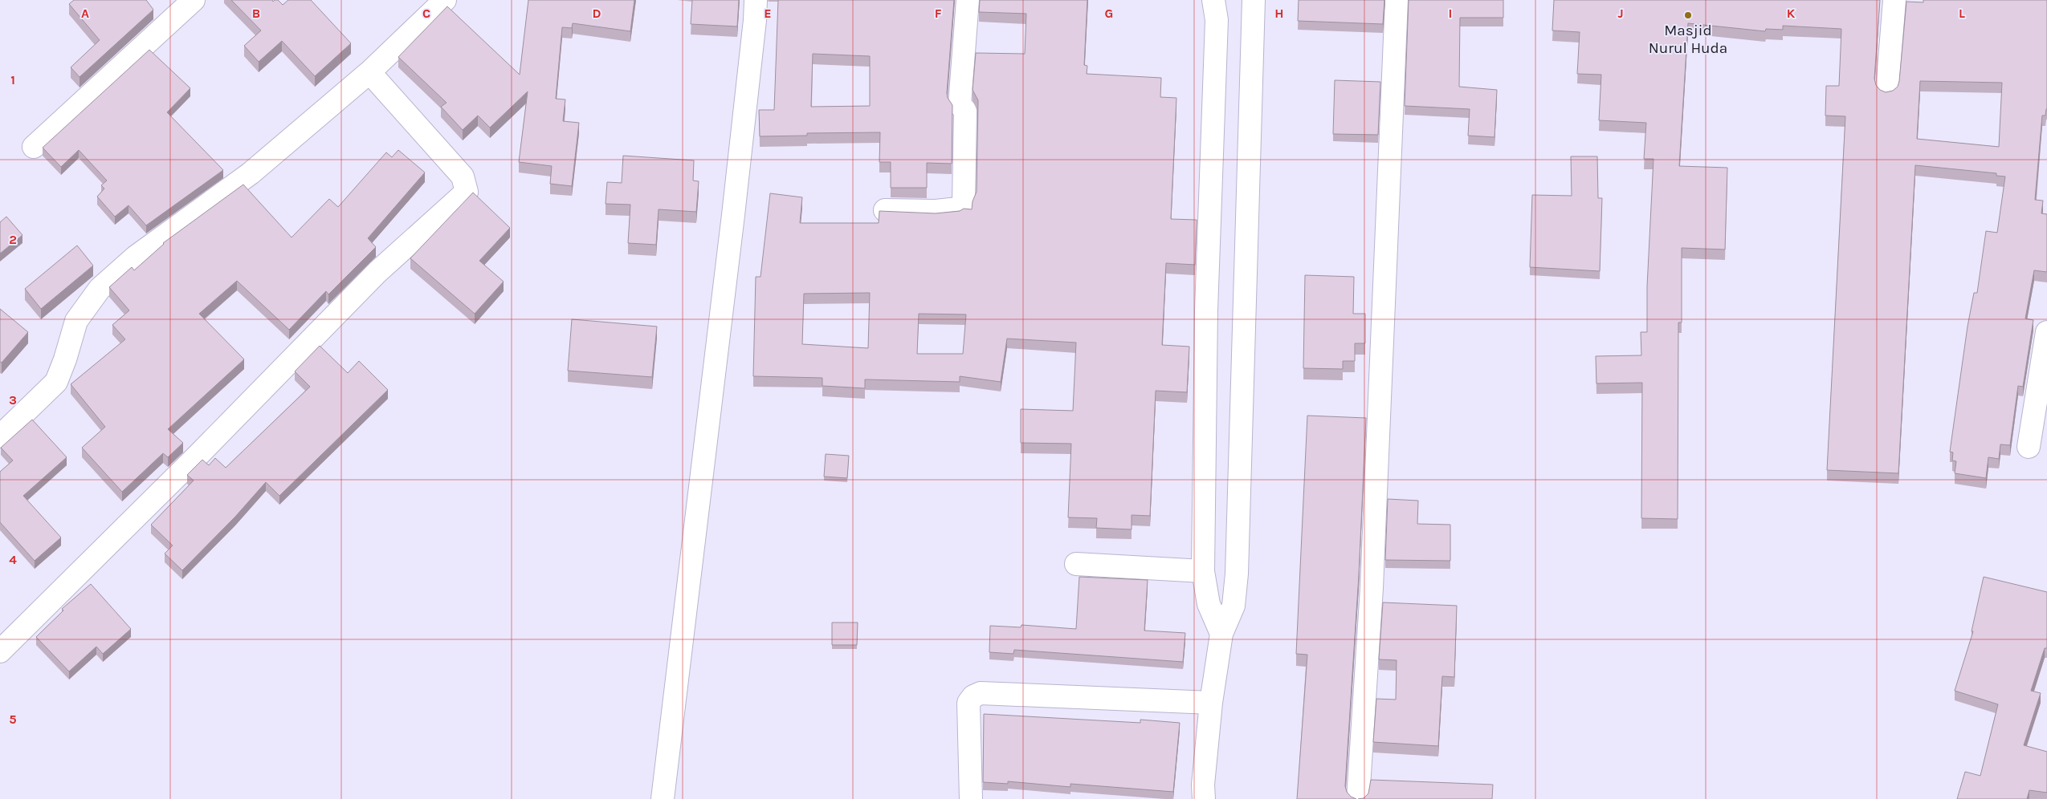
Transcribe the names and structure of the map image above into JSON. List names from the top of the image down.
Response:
{
  "places": ["Masjid Nurul Huda"],
  "grid": {
    "columns": [
      "A",
      "B",
      "C",
      "D",
      "E",
      "F",
      "G",
      "H",
      "I",
      "J",
      "K",
      "L"
    ],
    "rows": [
      "1",
      "2",
      "3",
      "4",
      "5"
    ]
  }
}
